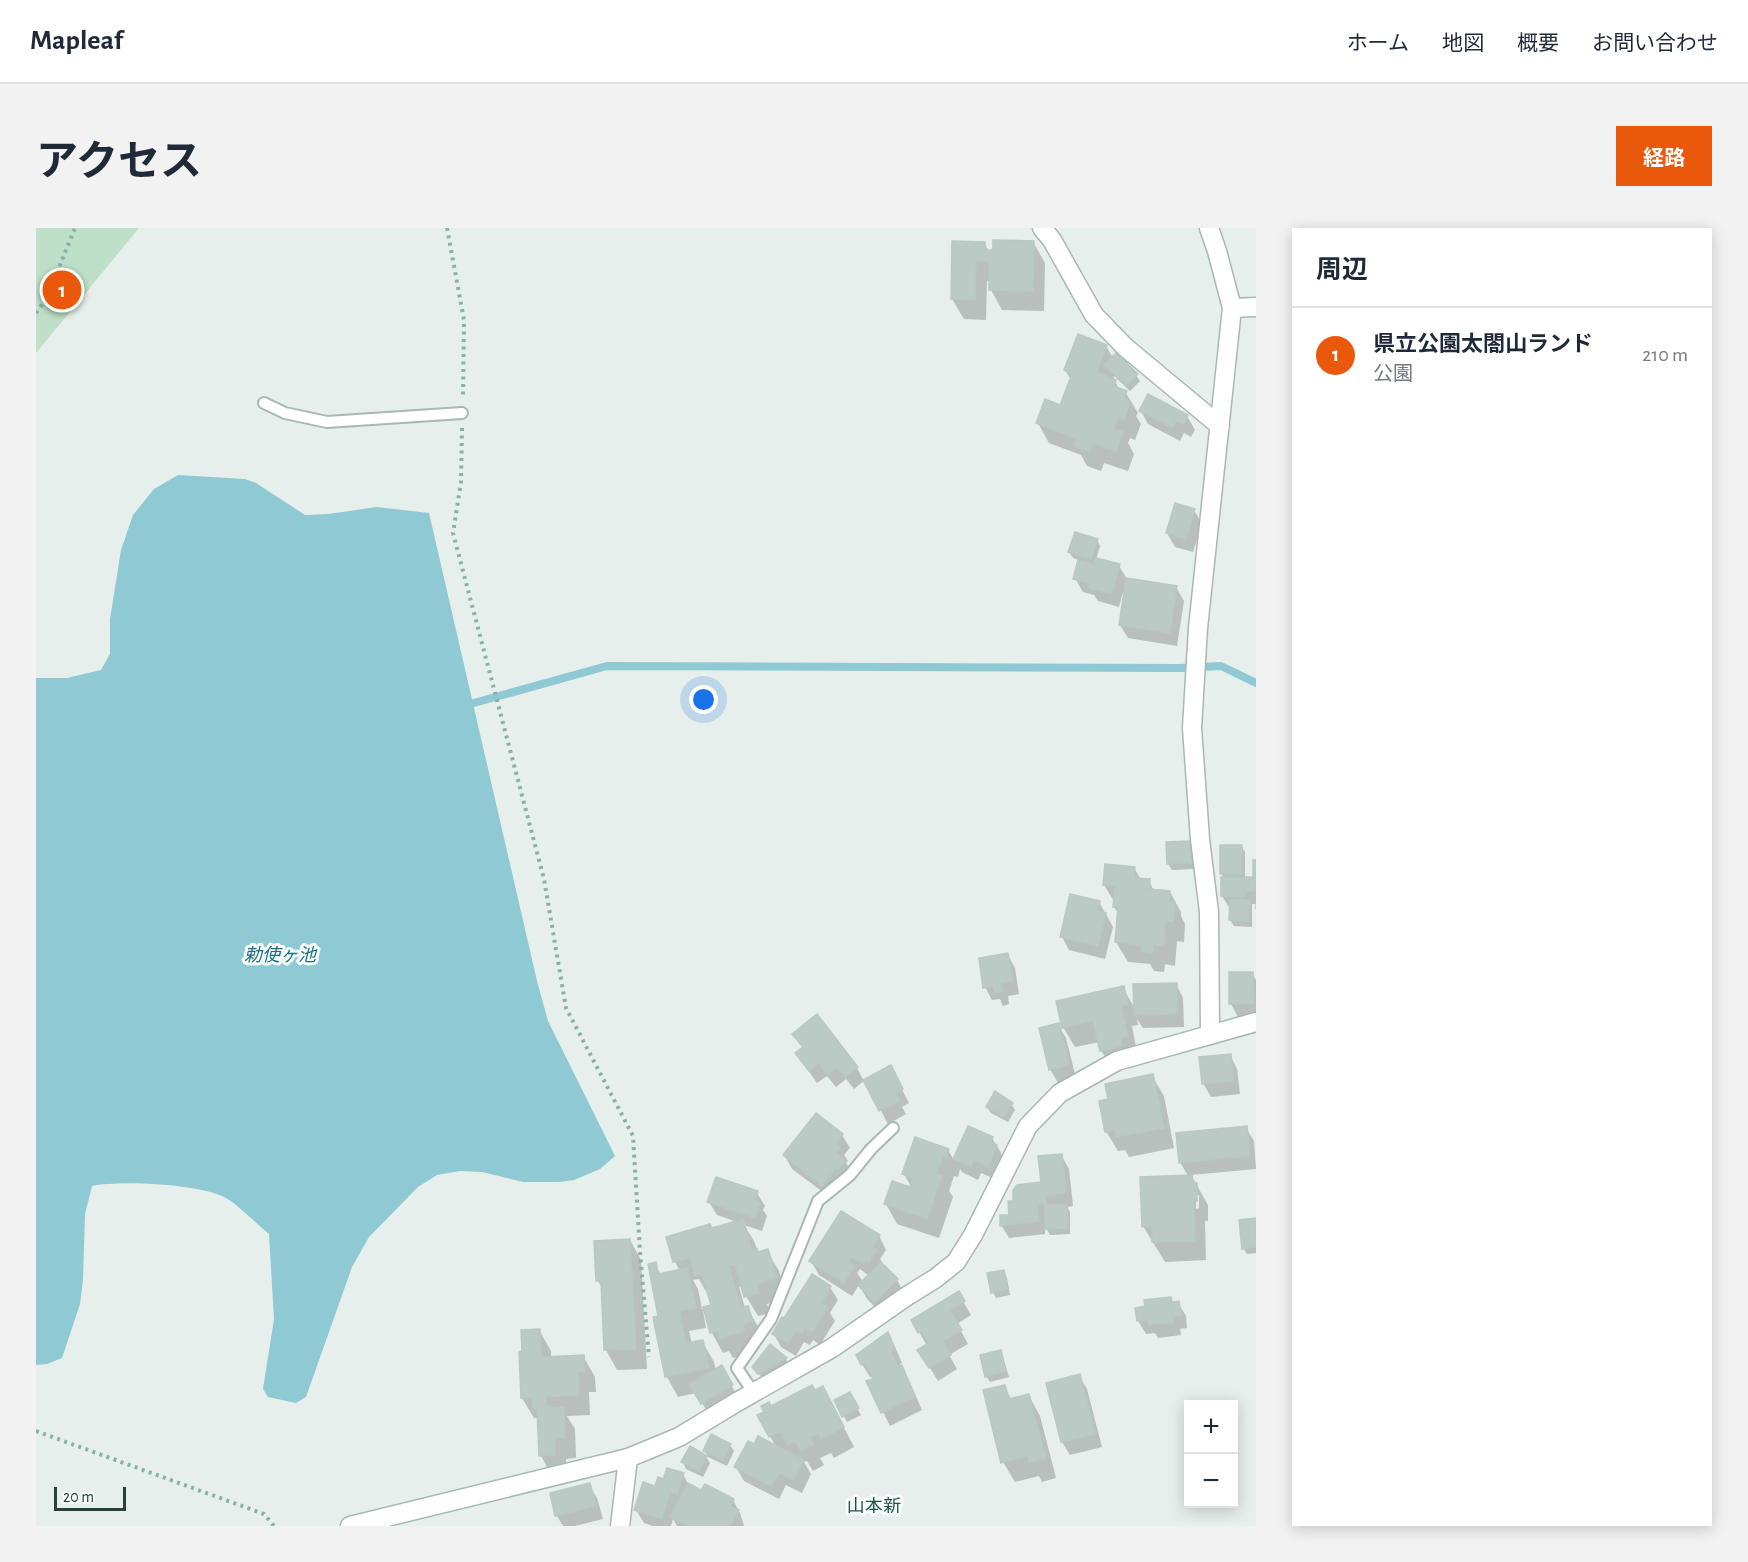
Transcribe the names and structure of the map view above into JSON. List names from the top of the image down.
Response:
{
  "districts": ["山本新"],
  "water": ["勅使ヶ池"],
  "scale_bar": "20 m",
  "page": {
    "header": "Mapleaf",
    "nav": [
      "ホーム",
      "地図",
      "概要",
      "お問い合わせ"
    ],
    "title": "アクセス",
    "buttons": "経路",
    "heading": "周辺",
    "pins": "1",
    "list": [
      {
        "mark": "1",
        "name": "県立公園太閤山ランド",
        "note": "公園",
        "value": "210 m"
      }
    ],
    "map_buttons": ["+", "−"],
    "scale": "20 m"
  }
}
